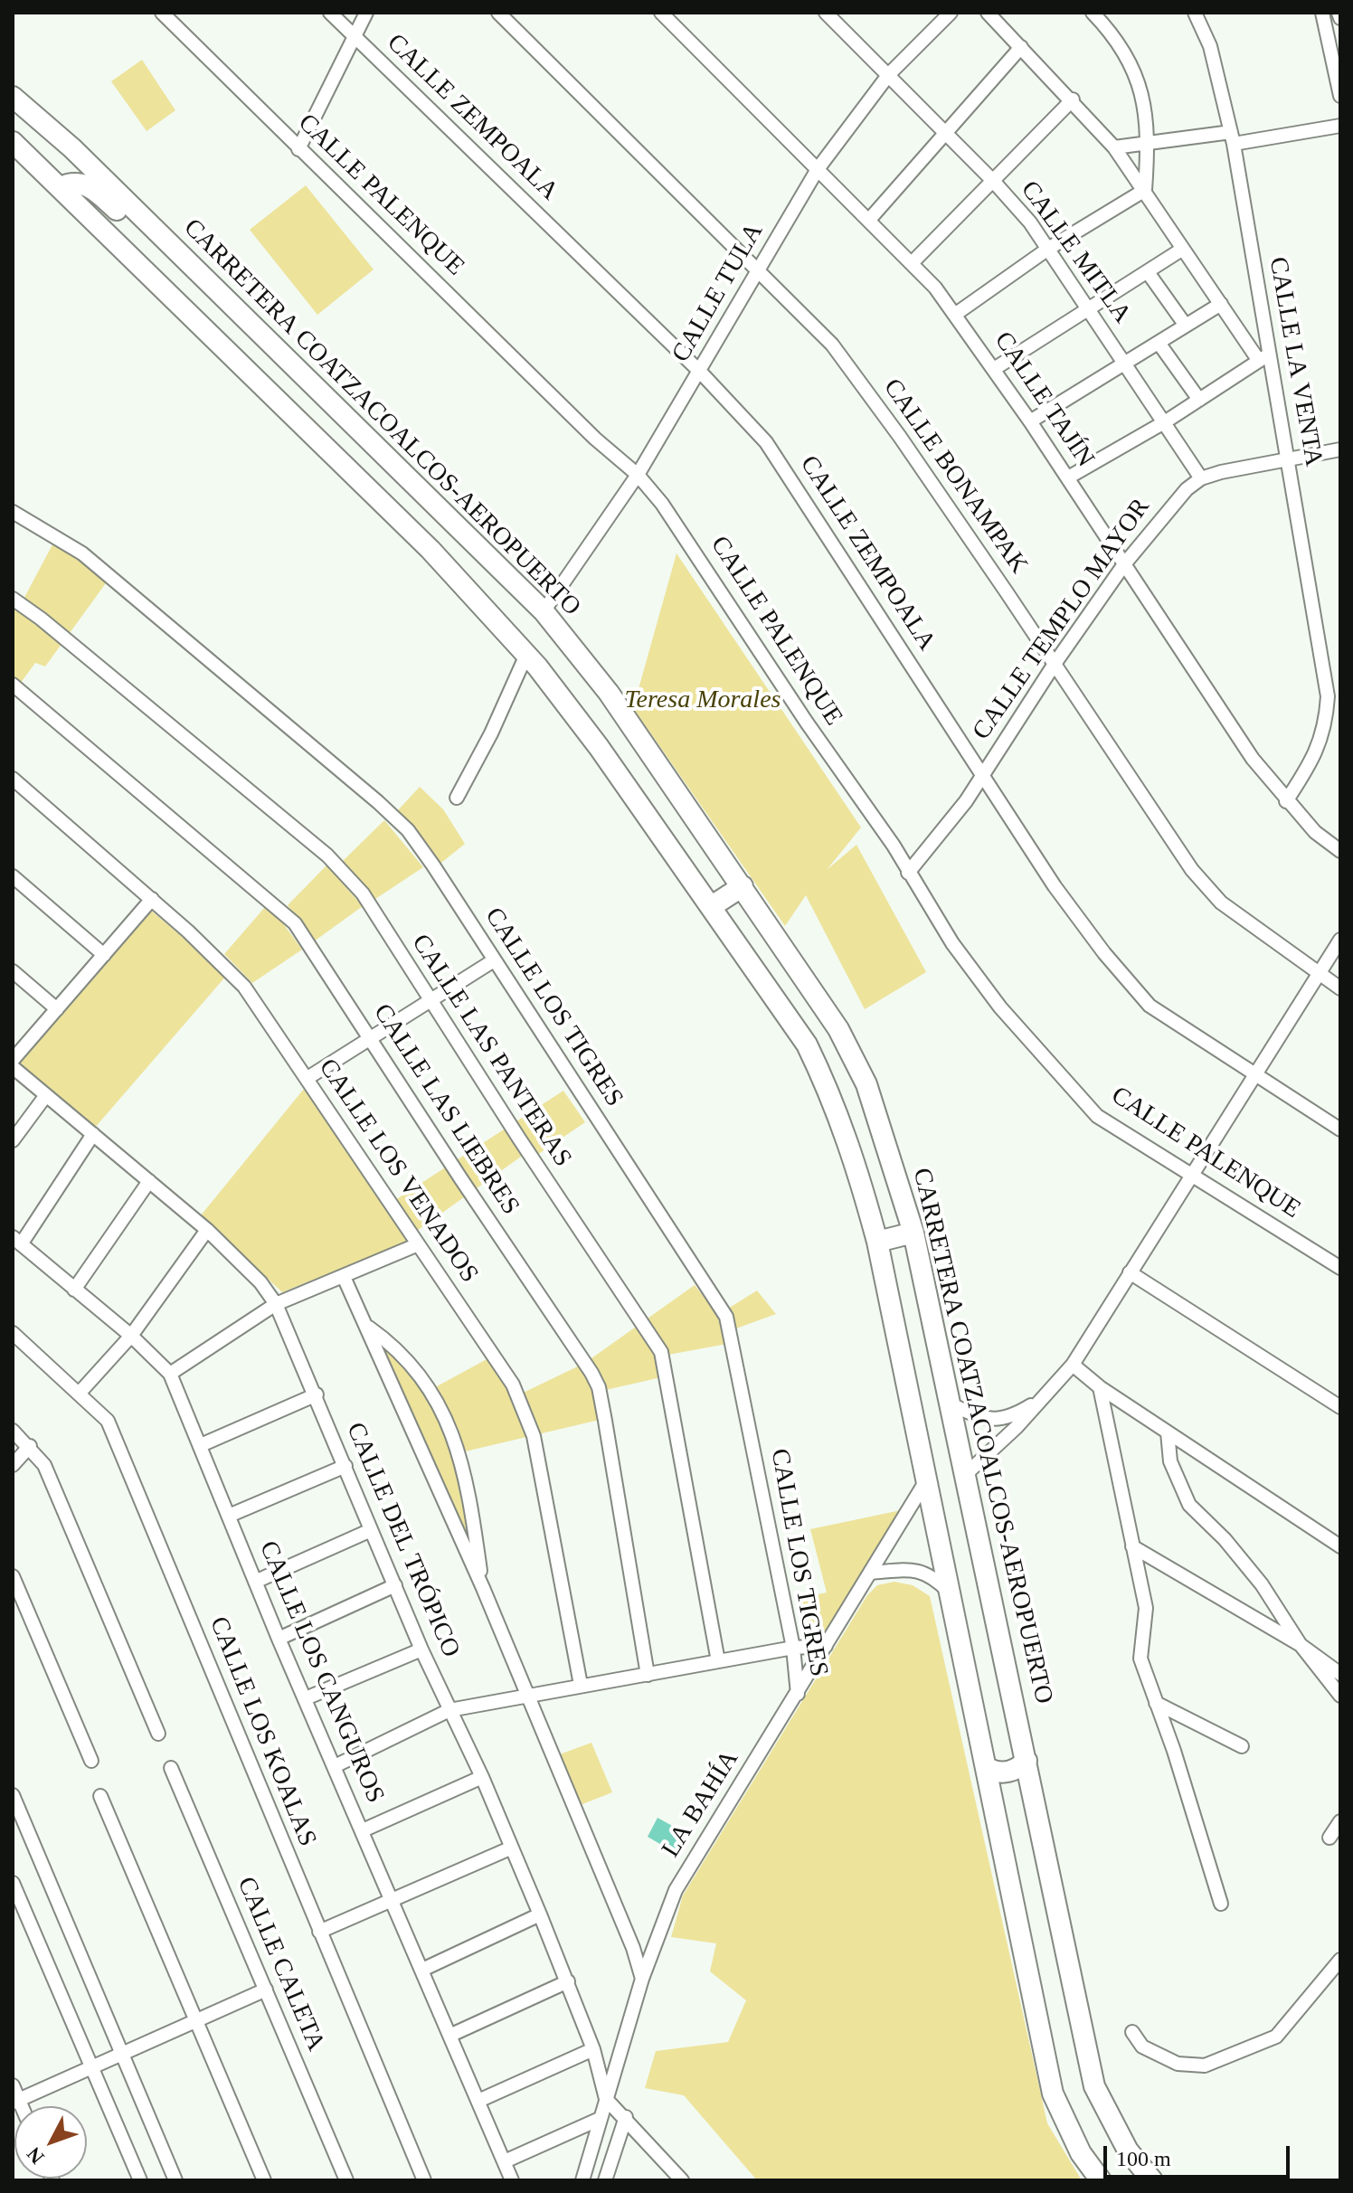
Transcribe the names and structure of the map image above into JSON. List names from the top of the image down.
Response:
{
  "streets": {
    "main road": ["CARRETERA COATZACOALCOS-AEROPUERTO"],
    "street": [
      "CALLE ZEMPOALA",
      "CALLE PALENQUE",
      "CALLE MITLA",
      "CALLE TULA",
      "CALLE LA VENTA",
      "CALLE TAJÍN",
      "CALLE BONAMPAK",
      "CALLE TEMPLO MAYOR",
      "CALLE LOS TIGRES",
      "CALLE LAS PANTERAS",
      "CALLE LAS LIEBRES",
      "CALLE LOS VENADOS",
      "CALLE DEL TRÓPICO",
      "CALLE LOS CANGUROS",
      "CALLE LOS KOALAS",
      "LA BAHÍA",
      "CALLE CALETA"
    ]
  },
  "crossings": [
    ["CALLE ZEMPOALA", "CALLE TULA"],
    ["CALLE ZEMPOALA", "CALLE TEMPLO MAYOR"],
    ["CALLE PALENQUE", "CALLE TULA"],
    ["CALLE PALENQUE", "CALLE TEMPLO MAYOR"],
    ["CALLE MITLA", "CALLE TULA"],
    ["CALLE MITLA", "CALLE TEMPLO MAYOR"],
    ["CALLE TULA", "CALLE TAJÍN"],
    ["CALLE TULA", "CARRETERA COATZACOALCOS-AEROPUERTO"],
    ["CALLE TULA", "CALLE BONAMPAK"],
    ["CALLE LA VENTA", "CALLE TAJÍN"],
    ["CALLE LA VENTA", "CALLE TEMPLO MAYOR"],
    ["CALLE TAJÍN", "CALLE TEMPLO MAYOR"],
    ["CALLE BONAMPAK", "CALLE TEMPLO MAYOR"],
    ["CALLE LOS TIGRES", "LA BAHÍA"],
    ["CALLE DEL TRÓPICO", "LA BAHÍA"]
  ],
  "parks": ["Teresa Morales"],
  "scale_bar": "100 m",
  "north": "bottom left"
}
